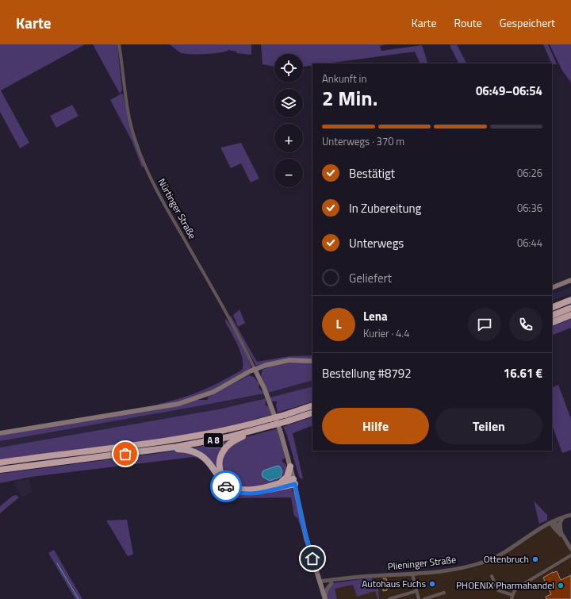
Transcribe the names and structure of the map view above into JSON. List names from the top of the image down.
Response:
{
  "streets": {
    "highway": ["A 8"],
    "street": ["Nürtinger Straße", "Plieninger Straße"]
  },
  "places": ["Ottenbruch", "Autohaus Fuchs", "PHOENIX Pharmahandel"],
  "page": {
    "header": "Karte",
    "nav": ["Karte", "Route", "Gespeichert"],
    "map_buttons": ["+", "−"],
    "heading": ["2 Min.", "Ankunft in", "06:49–06:54"],
    "panel": [
      "Lena",
      "Kurier · 4.4",
      "Bestellung #8792",
      "16.61 €"
    ],
    "bar": "Unterwegs · 370 m",
    "list": [
      ["Bestätigt", "06:26"],
      ["In Zubereitung", "06:36"],
      ["Unterwegs", "06:44"],
      "Geliefert"
    ],
    "round": "L",
    "buttons": ["Hilfe", "Teilen"]
  }
}
